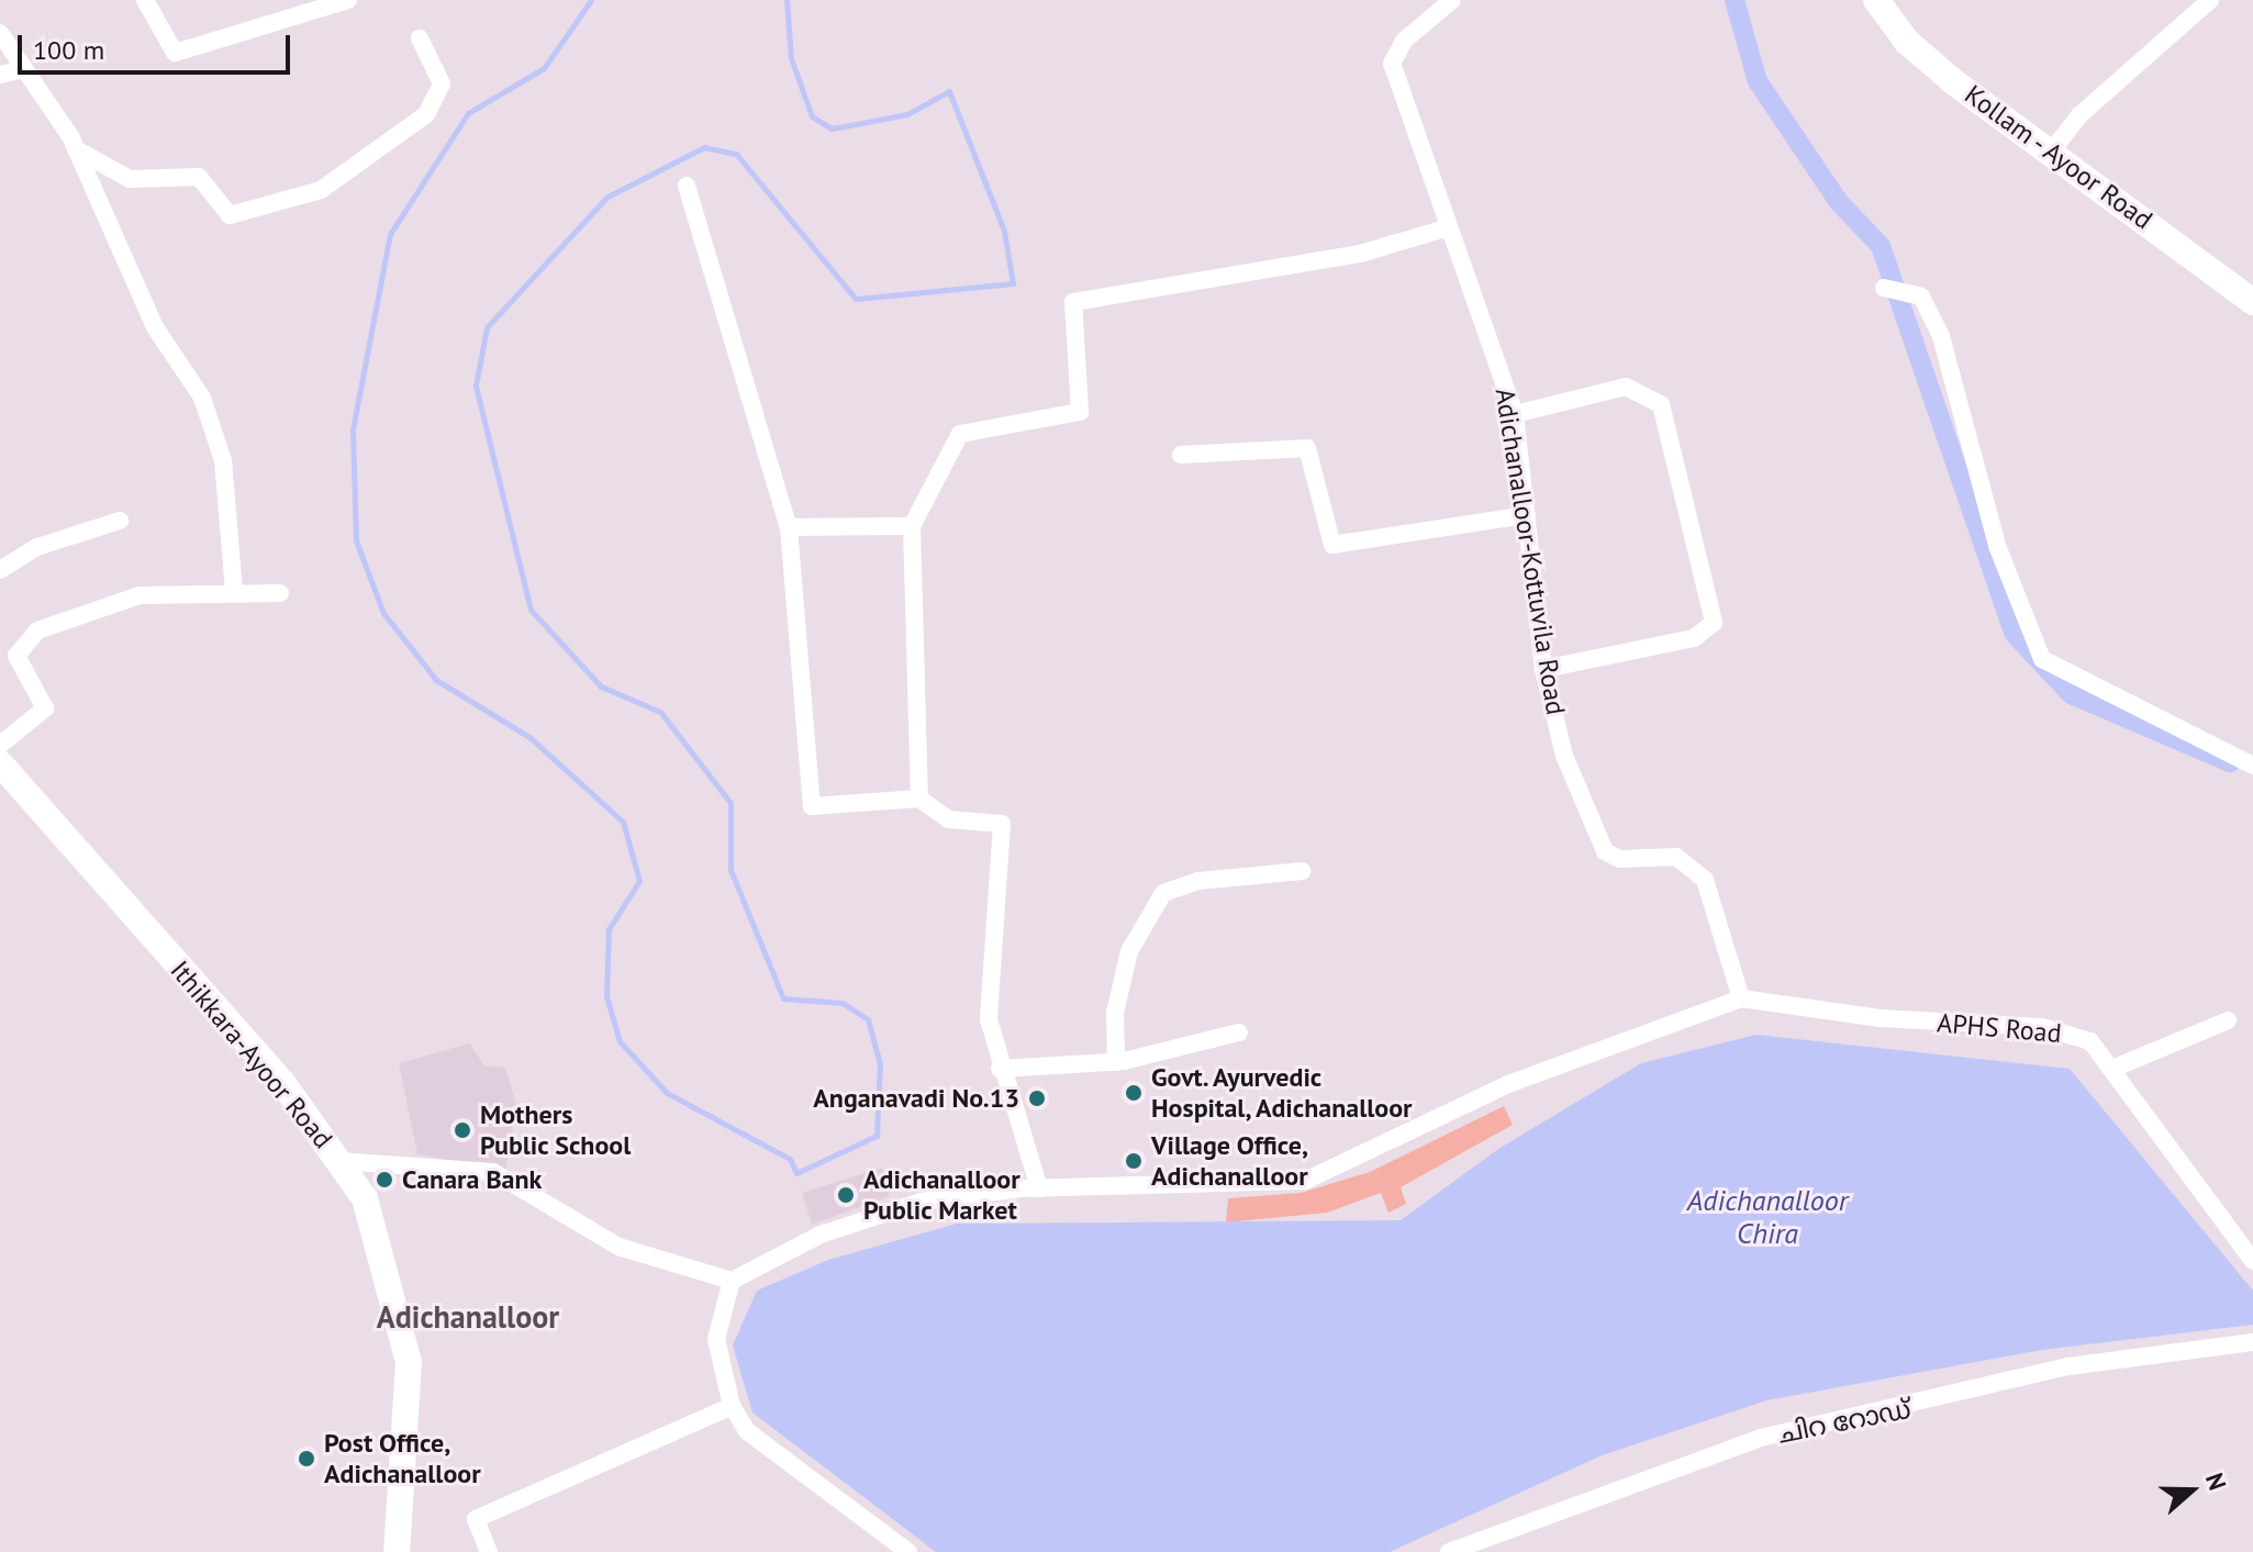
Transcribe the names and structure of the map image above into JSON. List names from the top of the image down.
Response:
{
  "streets": {
    "main road": ["Kollam - Ayoor Road", "Ithikkara-Ayoor Road"],
    "street": ["Adichanalloor-Kottuvila Road", "APHS Road", "ചിറ റോഡ്"]
  },
  "crossings": [
    ["Adichanalloor-Kottuvila Road", "APHS Road"]
  ],
  "districts": ["Adichanalloor"],
  "water": ["Adichanalloor Chira"],
  "places": [
    "Govt. Ayurvedic Hospital, Adichanalloor",
    "Anganavadi No.13",
    "Mothers Public School",
    "Village Office, Adichanalloor",
    "Canara Bank",
    "Adichanalloor Public Market",
    "Post Office, Adichanalloor"
  ],
  "scale_bar": "100 m",
  "north": "right"
}
